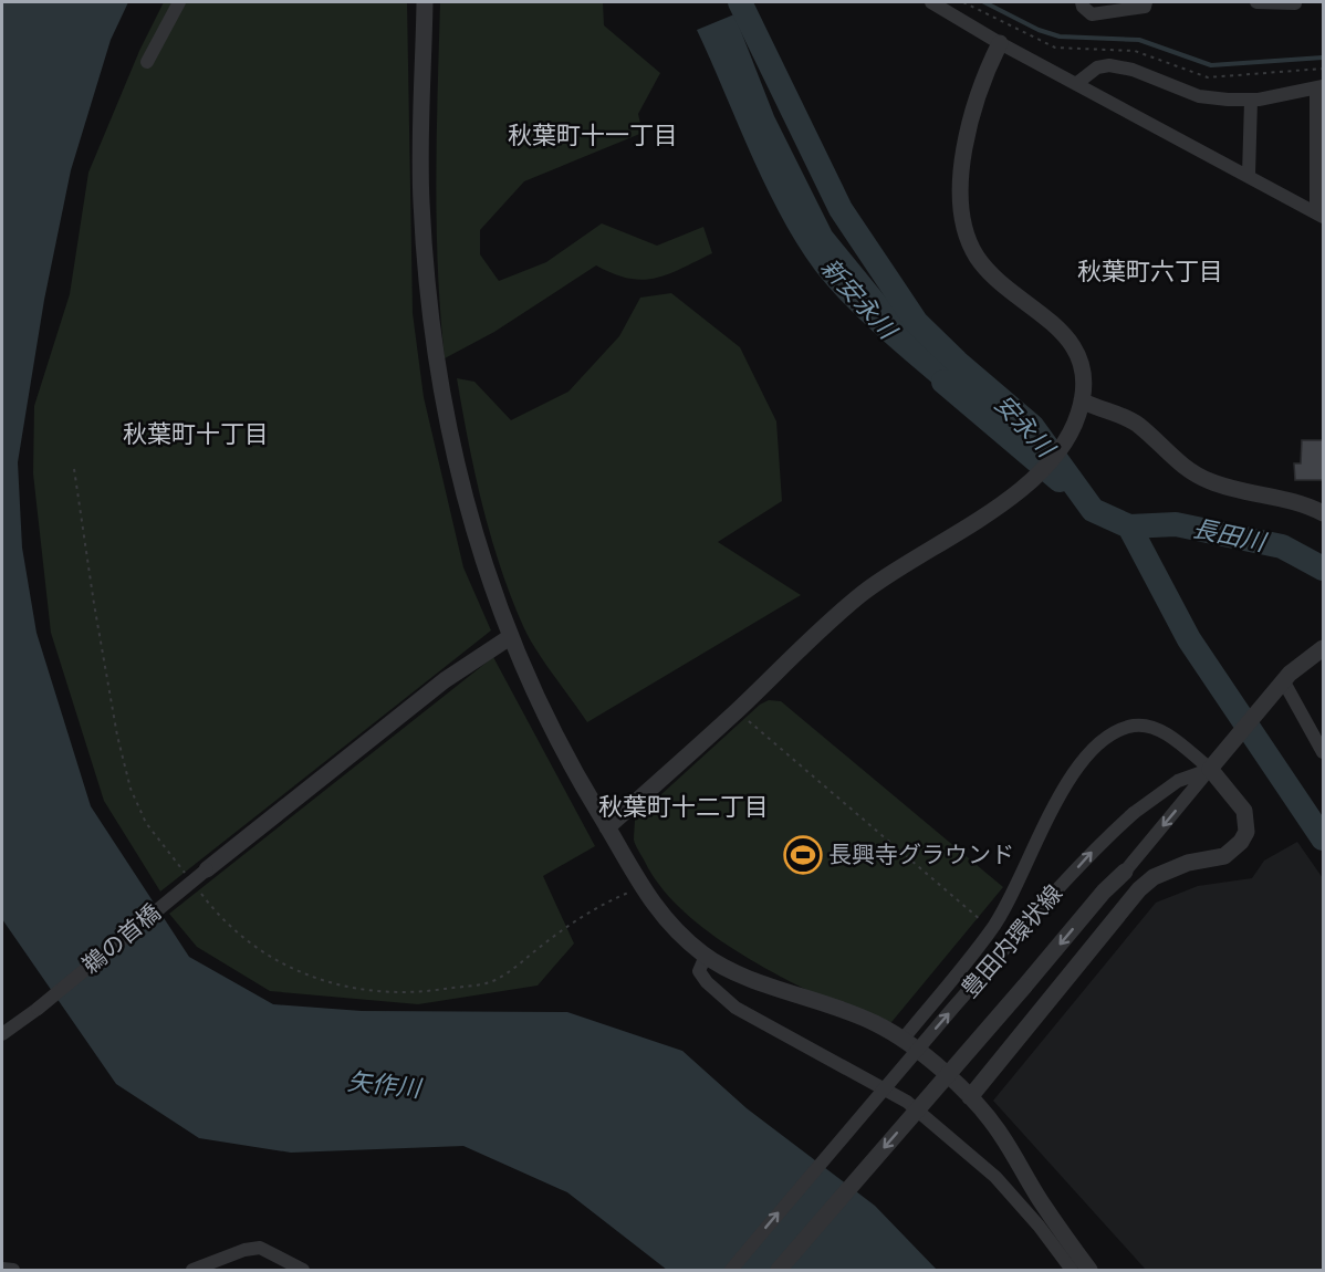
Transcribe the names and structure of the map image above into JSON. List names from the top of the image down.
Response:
{
  "streets": {
    "street": ["鵜の首橋", "豊田内環状線"]
  },
  "districts": [
    "秋葉町十一丁目",
    "秋葉町六丁目",
    "秋葉町十丁目",
    "秋葉町十二丁目"
  ],
  "water": [
    "新安永川",
    "安永川",
    "長田川",
    "矢作川"
  ],
  "places": {
    "sports": ["長興寺グラウンド"]
  }
}
